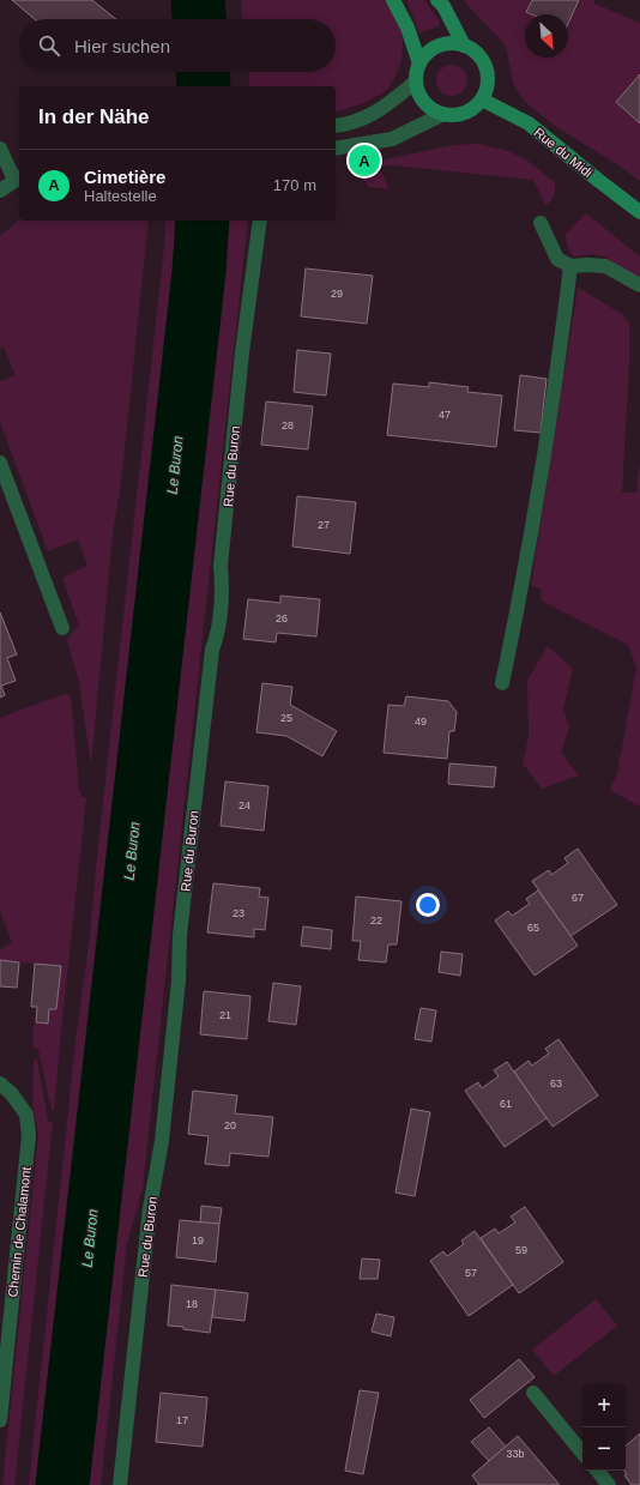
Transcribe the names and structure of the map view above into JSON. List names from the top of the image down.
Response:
{
  "streets": {
    "main road": ["Rue du Midi"],
    "street": ["Rue du Buron", "Chemin de Chalamont"]
  },
  "water": ["Le Buron"],
  "house_numbers": [
    "29",
    "47",
    "28",
    "27",
    "26",
    "25",
    "49",
    "24",
    "67",
    "23",
    "22",
    "65",
    "21",
    "63",
    "61",
    "20",
    "19",
    "59",
    "57",
    "18",
    "17",
    "33b"
  ],
  "north": "bottom right",
  "page": {
    "search": "Hier suchen",
    "heading": "In der Nähe",
    "pins": "A",
    "list": [
      {
        "mark": "A",
        "name": "Cimetière",
        "note": "Haltestelle",
        "value": "170 m"
      }
    ],
    "map_buttons": ["+", "−"]
  }
}
